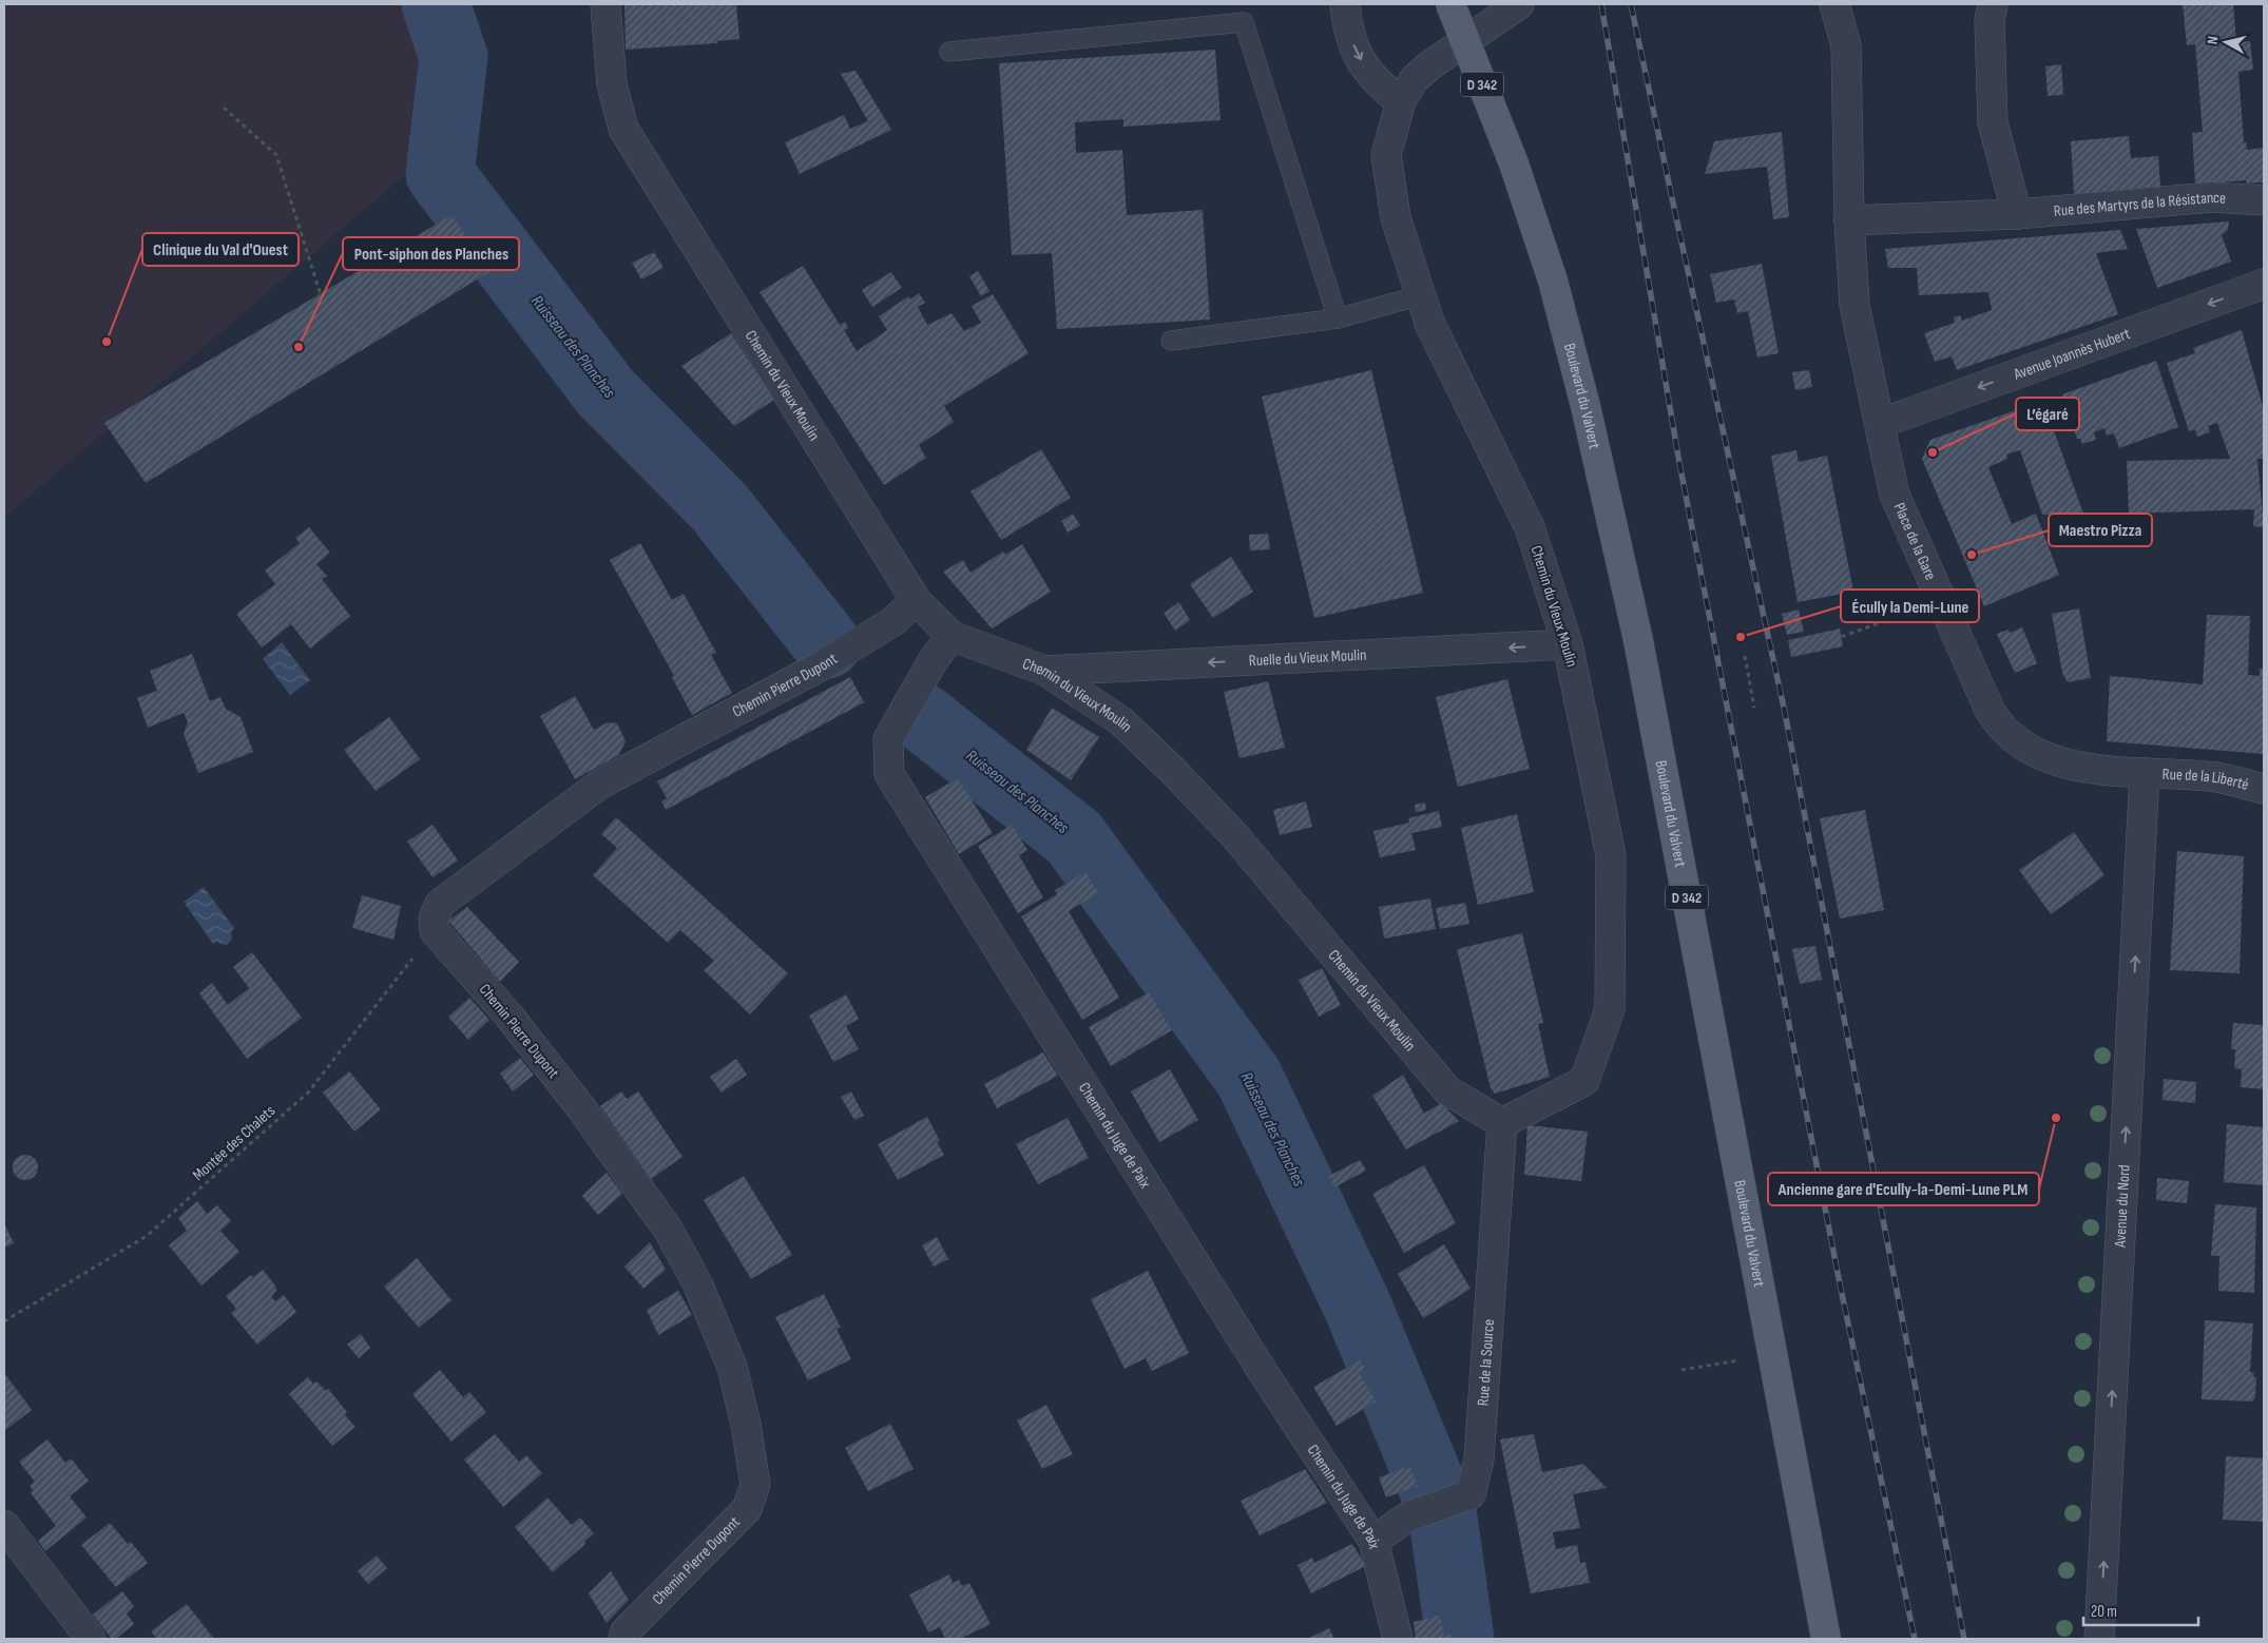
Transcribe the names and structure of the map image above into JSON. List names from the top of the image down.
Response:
{
  "streets": {
    "main road": ["D 342", "Boulevard du Valvert"],
    "street": [
      "Rue des Martyrs de la Résistance",
      "Avenue Joannès Hubert",
      "Chemin du Vieux Moulin",
      "Place de la Gare",
      "Ruelle du Vieux Moulin",
      "Chemin Pierre Dupont",
      "Rue de la Liberté",
      "Chemin du Juge de Paix",
      "Avenue du Nord",
      "Rue de la Source"
    ],
    "path": ["Montée des Chalets"]
  },
  "crossings": [
    ["Rue des Martyrs de la Résistance", "Place de la Gare"],
    ["Avenue Joannès Hubert", "Place de la Gare"],
    ["Chemin du Vieux Moulin", "Ruelle du Vieux Moulin"],
    ["Chemin du Vieux Moulin", "Chemin Pierre Dupont"],
    ["Chemin du Vieux Moulin", "Chemin du Juge de Paix"],
    ["Chemin du Vieux Moulin", "Rue de la Source"],
    ["Place de la Gare", "Rue de la Liberté"],
    ["Place de la Gare", "Avenue du Nord"],
    ["Chemin Pierre Dupont", "Montée des Chalets"],
    ["Rue de la Liberté", "Avenue du Nord"],
    ["Chemin du Juge de Paix", "Rue de la Source"]
  ],
  "one_way": ["Avenue Joannès Hubert", "Ruelle du Vieux Moulin", "Avenue du Nord"],
  "water": ["Ruisseau des Planches"],
  "places": [
    "Clinique du Val d'Ouest",
    "Pont-siphon des Planches",
    "L’égaré",
    "Maestro Pizza",
    "Écully la Demi-Lune",
    "Ancienne gare d'Ecully-la-Demi-Lune PLM"
  ],
  "scale_bar": "20 m",
  "north": "left"
}
